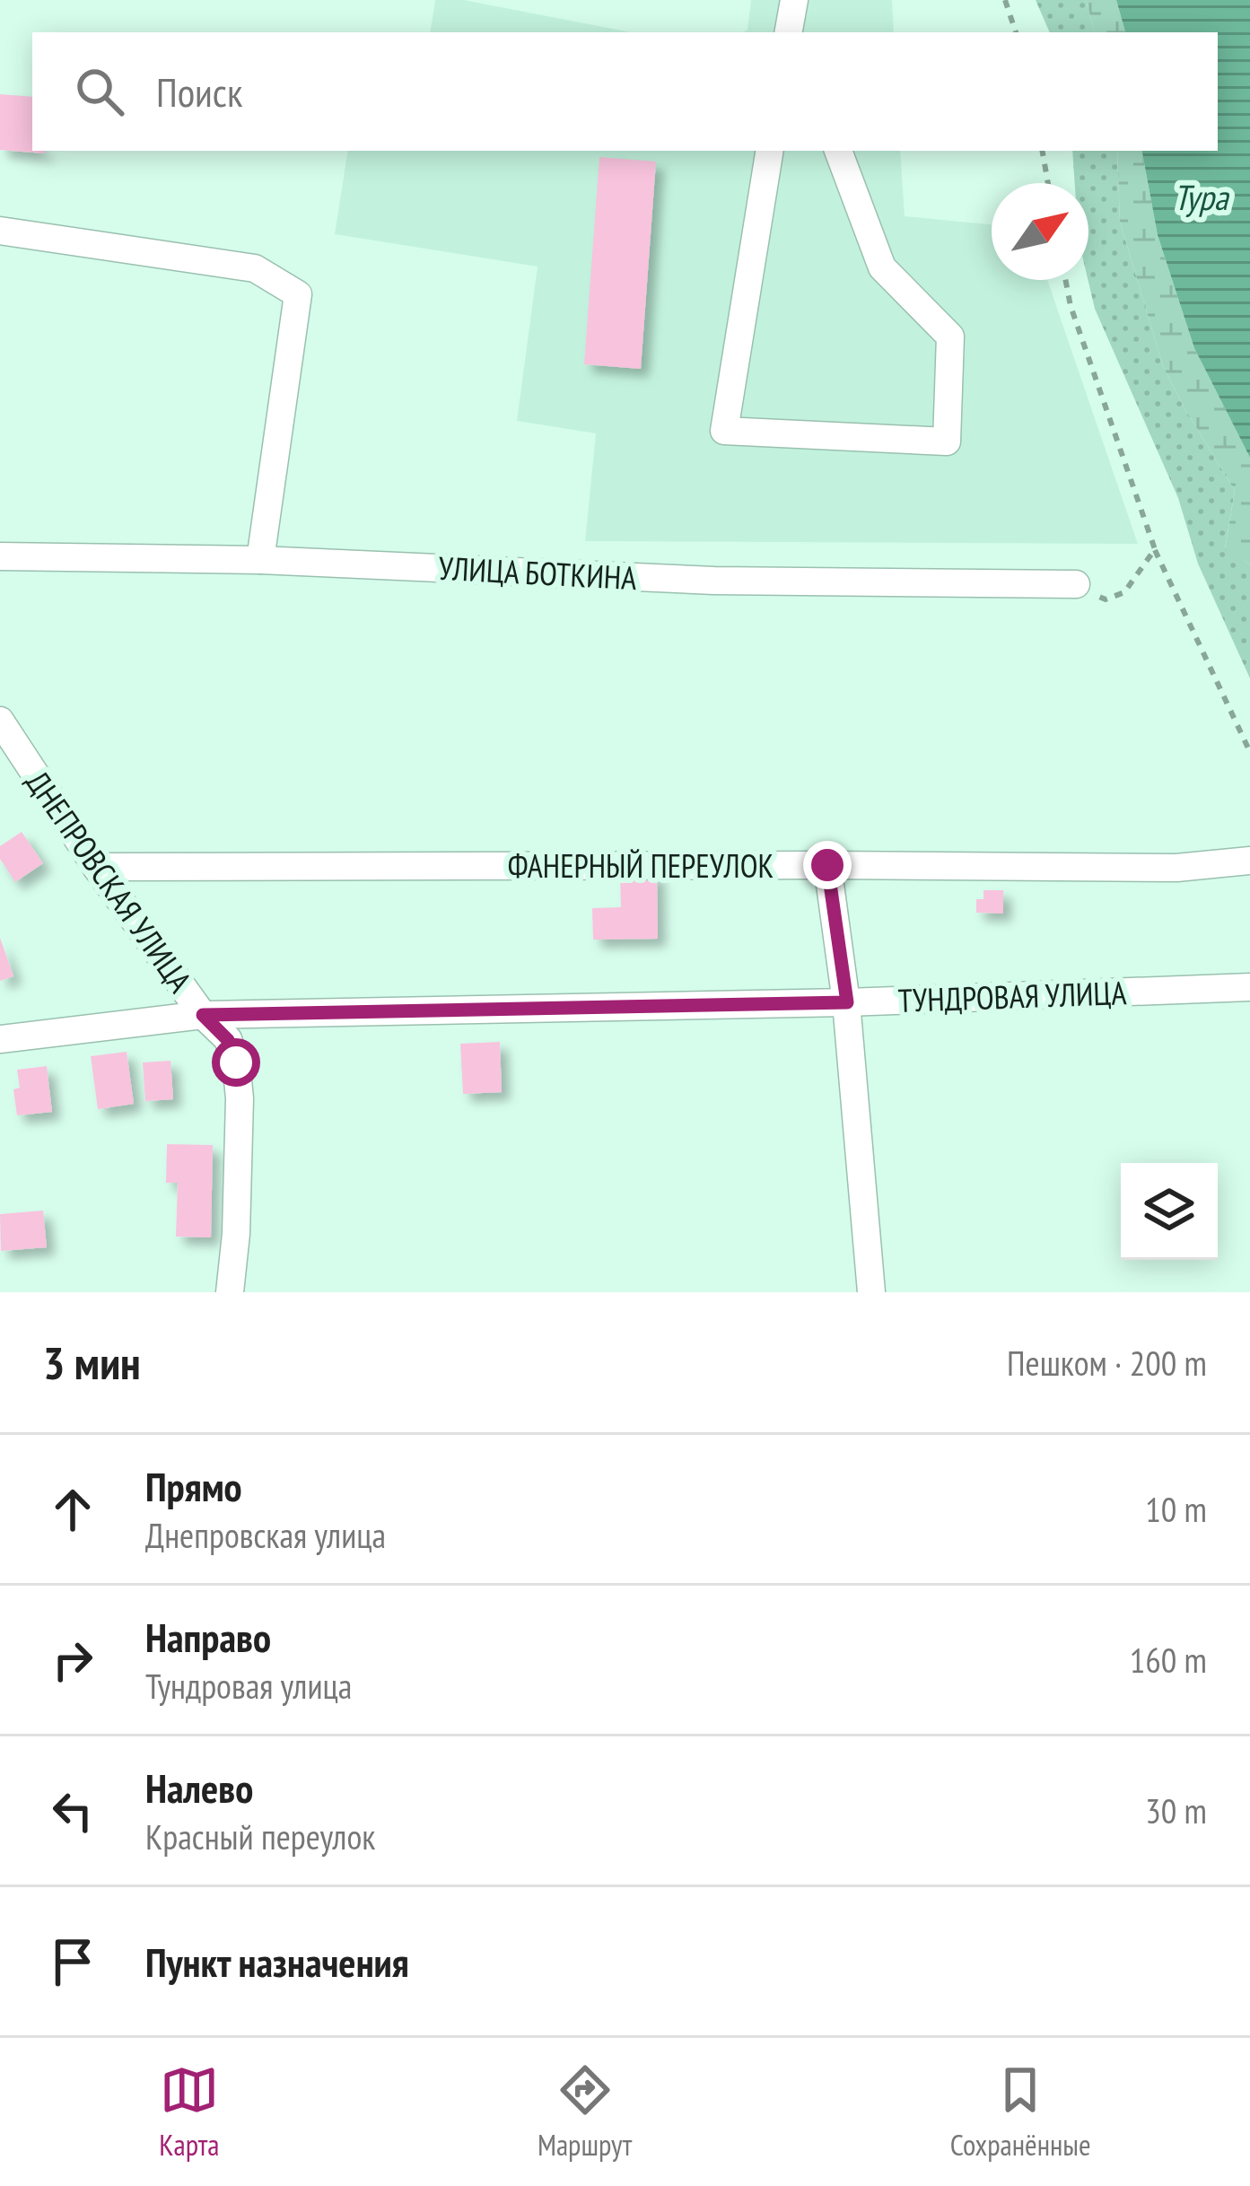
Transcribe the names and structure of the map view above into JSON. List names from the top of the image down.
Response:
{
  "streets": {
    "street": [
      "УЛИЦА БОТКИНА",
      "ФАНЕРНЫЙ ПЕРЕУЛОК",
      "ДНЕПРОВСКАЯ УЛИЦА",
      "ТУНДРОВАЯ УЛИЦА"
    ]
  },
  "crossings": [
    ["ФАНЕРНЫЙ ПЕРЕУЛОК", "ДНЕПРОВСКАЯ УЛИЦА"],
    ["ДНЕПРОВСКАЯ УЛИЦА", "ТУНДРОВАЯ УЛИЦА"]
  ],
  "water": ["Тура"],
  "north": "top right",
  "page": {
    "search": "Поиск",
    "heading": ["3 мин", "Пешком · 200 m"],
    "list": [
      ["Прямо", "Днепровская улица", "10 m"],
      ["Направо", "Тундровая улица", "160 m"],
      ["Налево", "Красный переулок", "30 m"],
      "Пункт назначения"
    ],
    "nav": ["Карта", "Маршрут", "Сохранённые"]
  }
}
